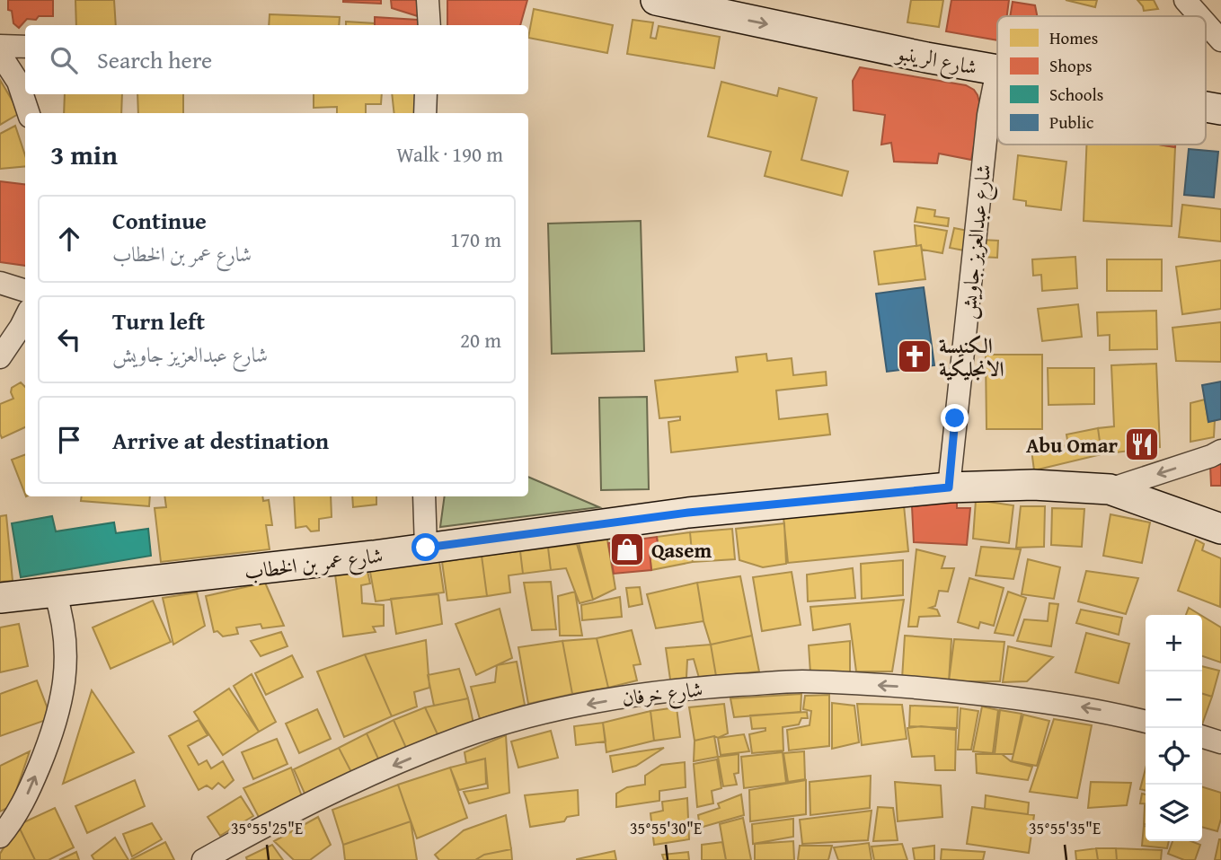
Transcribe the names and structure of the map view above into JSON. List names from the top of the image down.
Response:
{
  "streets": {
    "street": [
      "شارع الرينبو",
      "شارع عبدالعزيز جاويش",
      "شارع عمر بن الخطاب",
      "شارع خرفان"
    ]
  },
  "crossings": [
    ["شارع الرينبو", "شارع عبدالعزيز جاويش"],
    ["شارع عبدالعزيز جاويش", "شارع عمر بن الخطاب"]
  ],
  "one_way": ["شارع الرينبو", "شارع خرفان"],
  "places": {
    "church": ["الكنيسة الانجليكية"],
    "restaurant": ["Abu Omar"],
    "shop": ["Qasem"]
  },
  "legend": [
    "Homes",
    "Shops",
    "Schools",
    "Public"
  ],
  "page": {
    "search": "Search here",
    "heading": ["3 min", "Walk · 190 m"],
    "list": [
      ["Continue", "شارع عمر بن الخطاب", "170 m"],
      ["Turn left", "شارع عبدالعزيز جاويش", "20 m"],
      "Arrive at destination"
    ],
    "map_buttons": ["+", "−"]
  },
  "coordinates": ["35°55'25\"E", "35°55'30\"E", "35°55'35\"E"]
}
